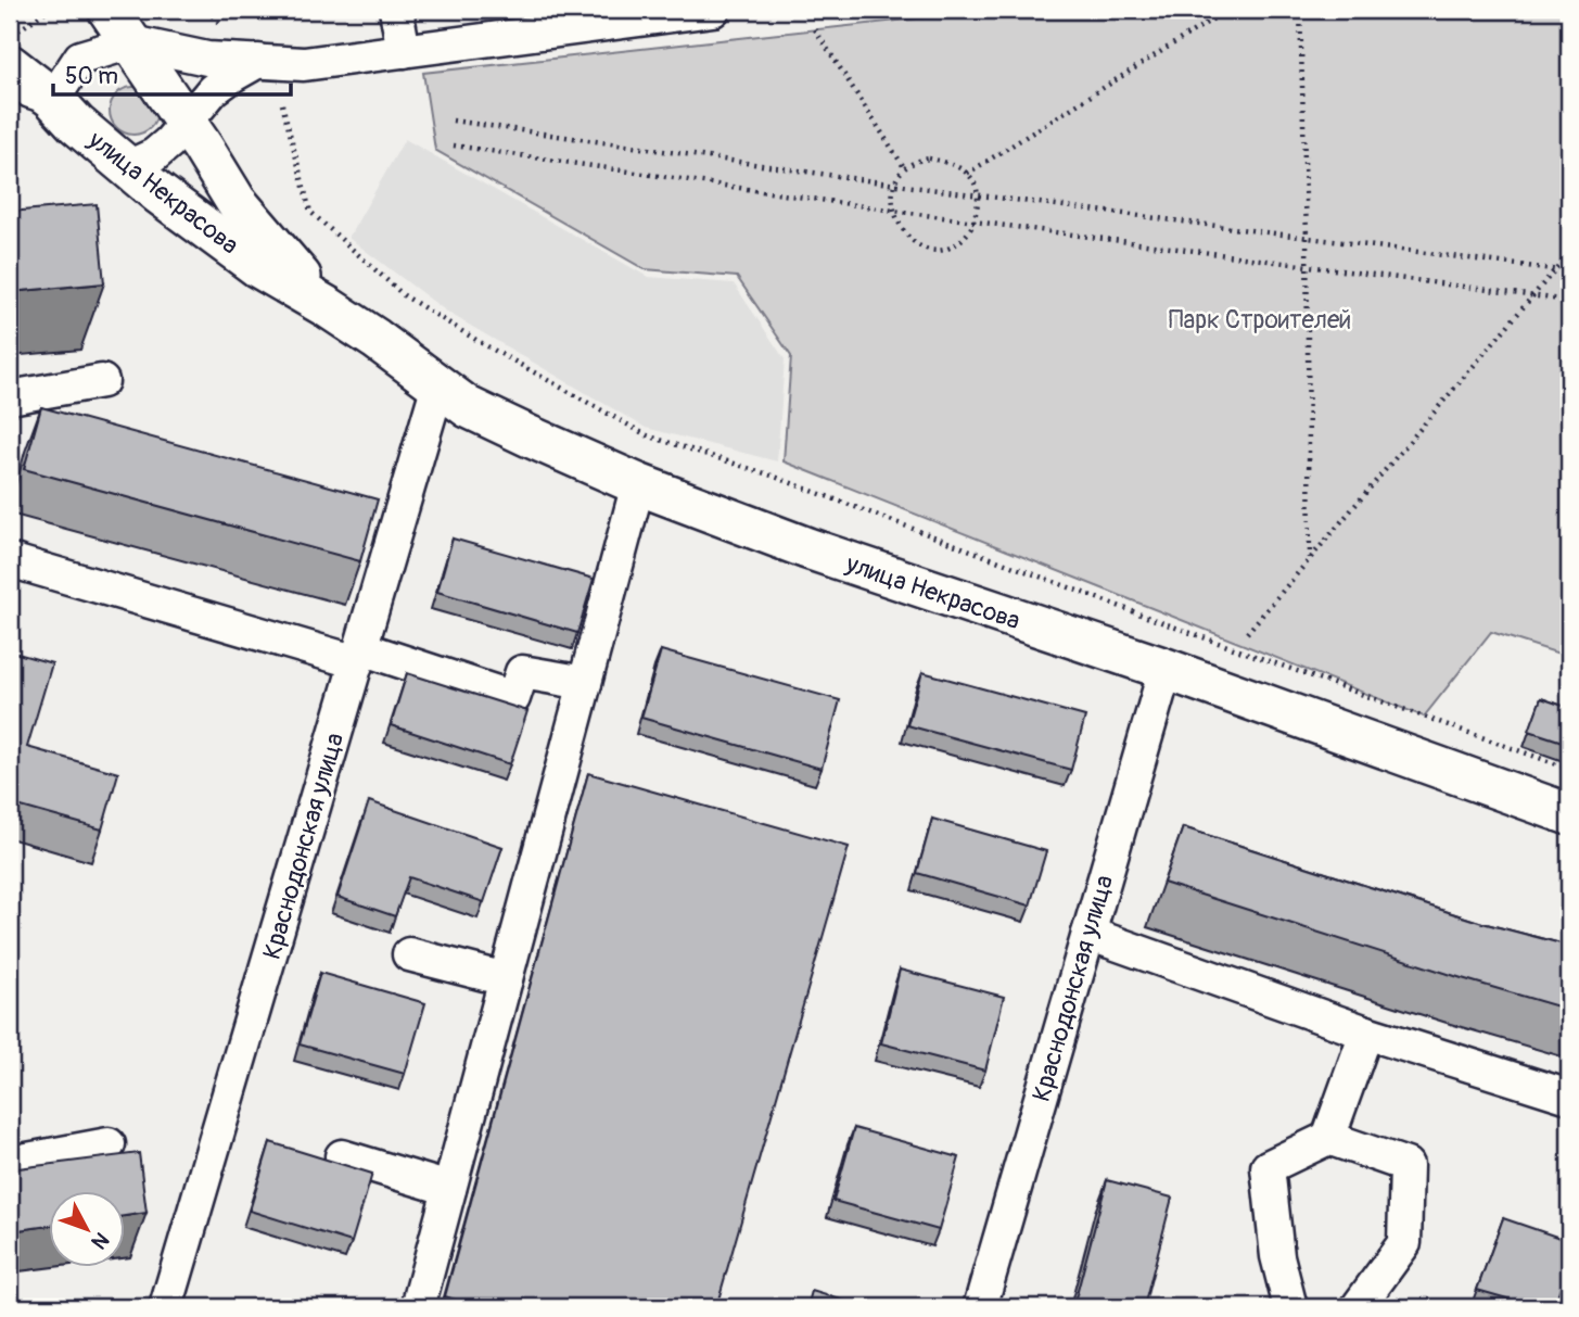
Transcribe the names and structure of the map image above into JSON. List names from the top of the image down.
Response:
{
  "streets": {
    "main road": ["улица Некрасова"],
    "street": ["Краснодонская улица"]
  },
  "crossings": [
    ["улица Некрасова", "Краснодонская улица"]
  ],
  "parks": ["Парк Строителей"],
  "scale_bar": "50 m",
  "north": "bottom right"
}
